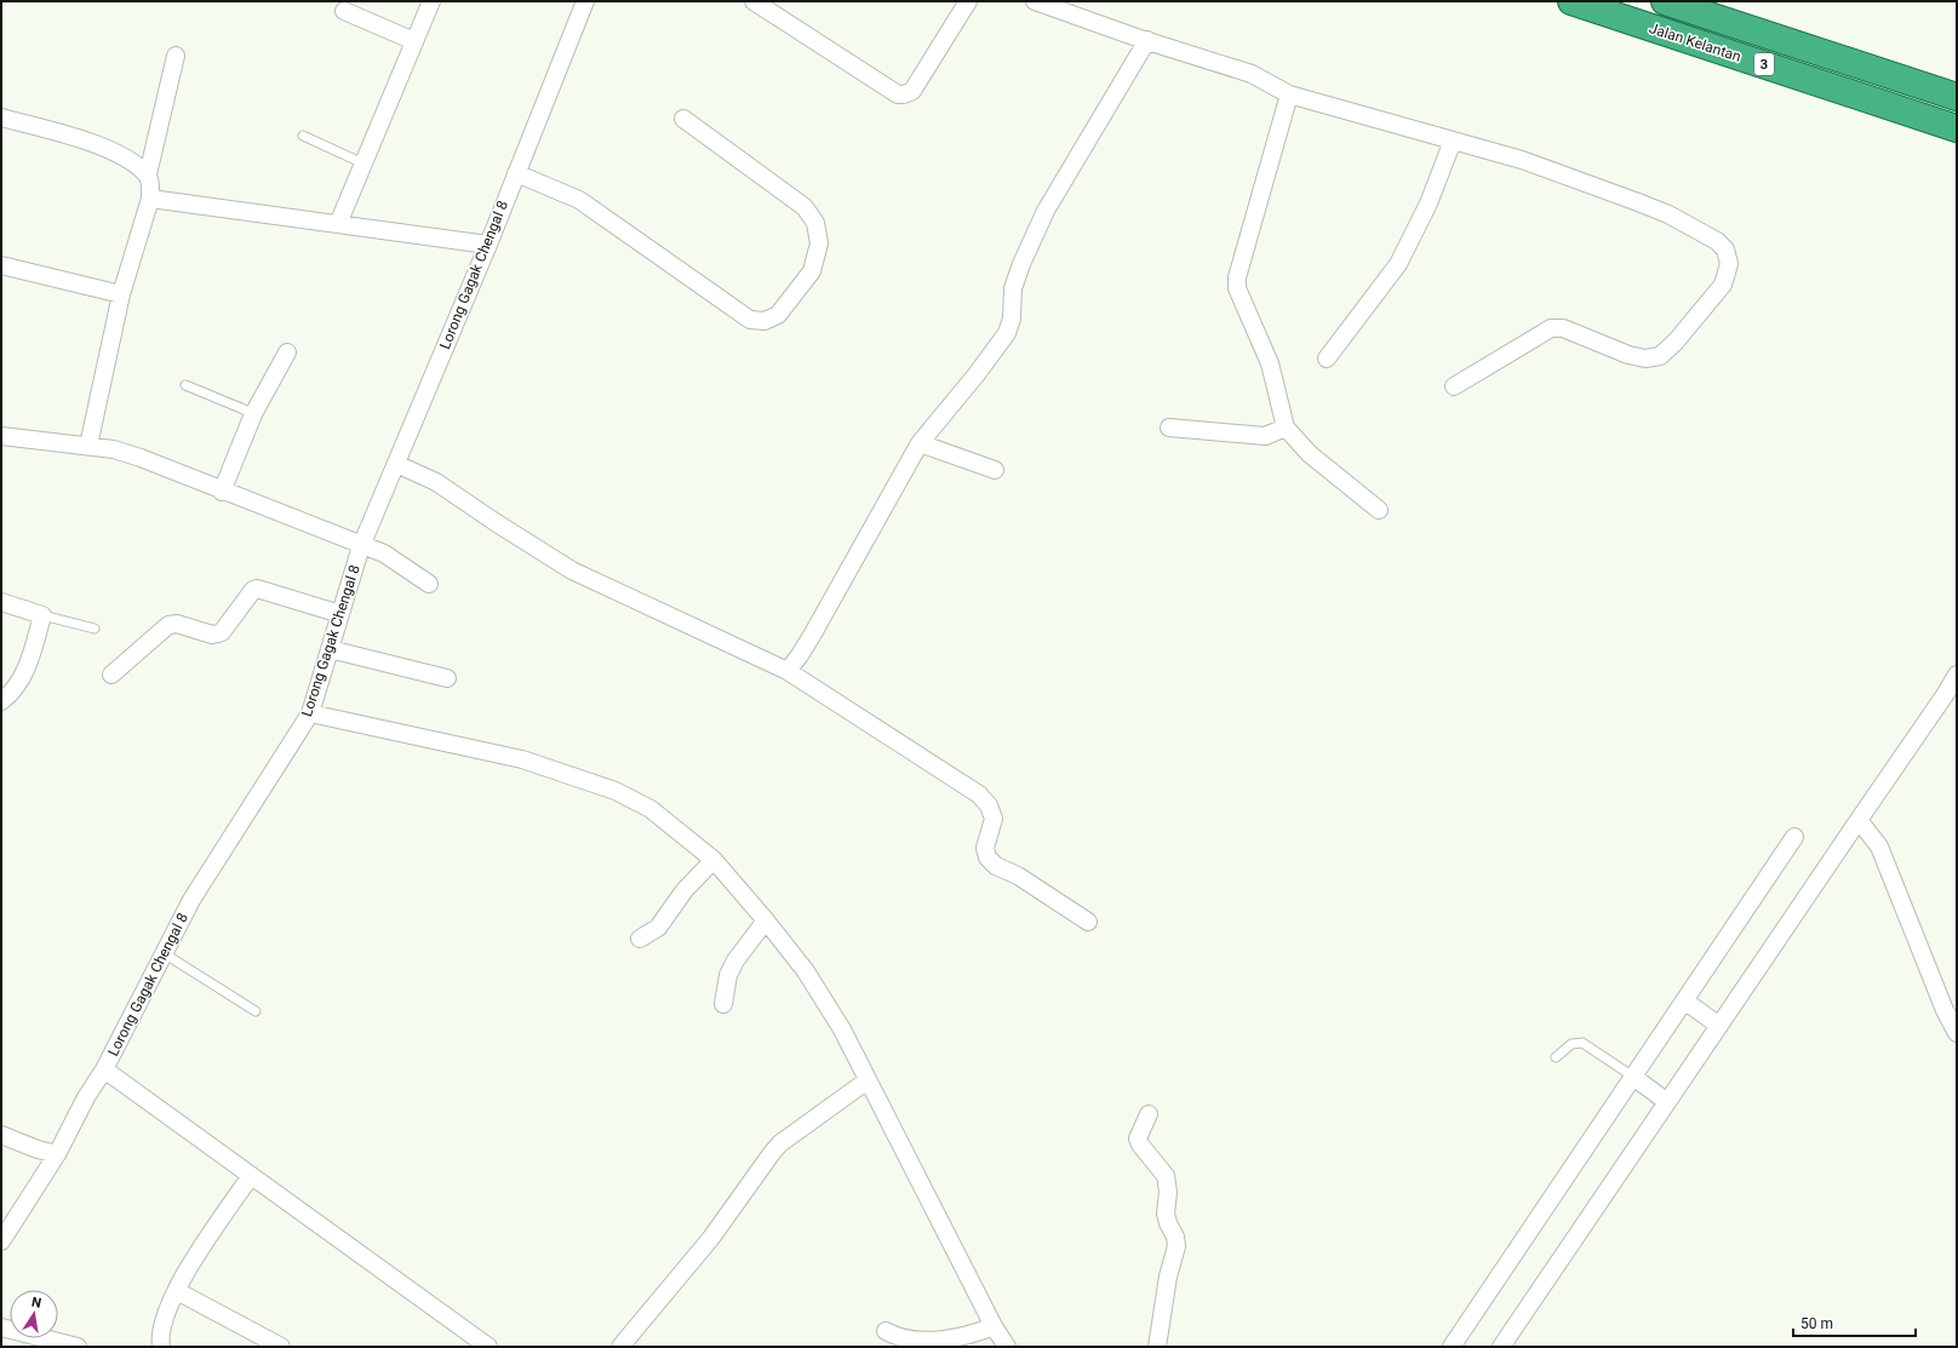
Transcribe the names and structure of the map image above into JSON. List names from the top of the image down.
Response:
{
  "streets": {
    "highway": ["Jalan Kelantan", "3"],
    "street": ["Lorong Gagak Chengal 8"]
  },
  "scale_bar": "50 m",
  "north": "top"
}
